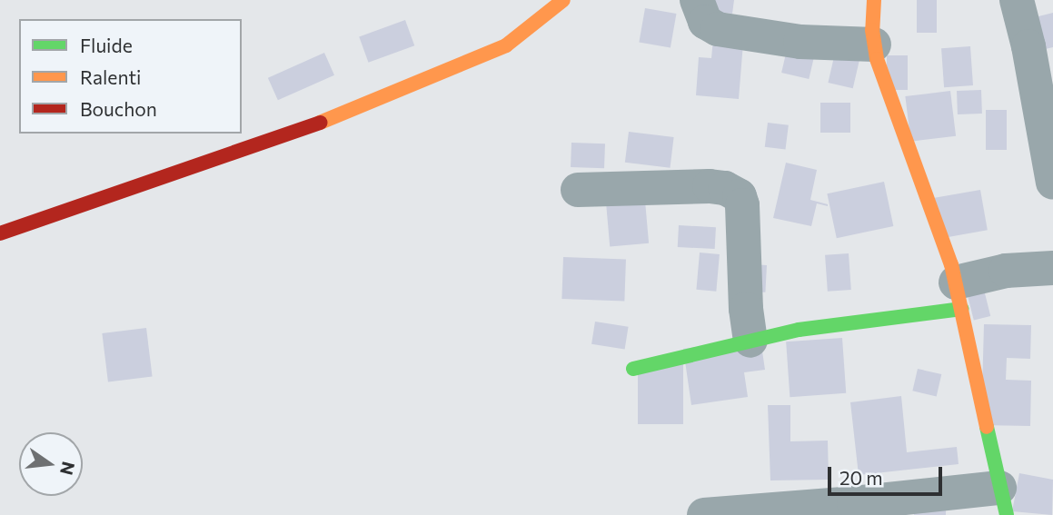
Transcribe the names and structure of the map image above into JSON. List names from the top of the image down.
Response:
{
  "legend": ["Fluide", "Ralenti", "Bouchon"],
  "scale_bar": "20 m",
  "north": "right"
}
